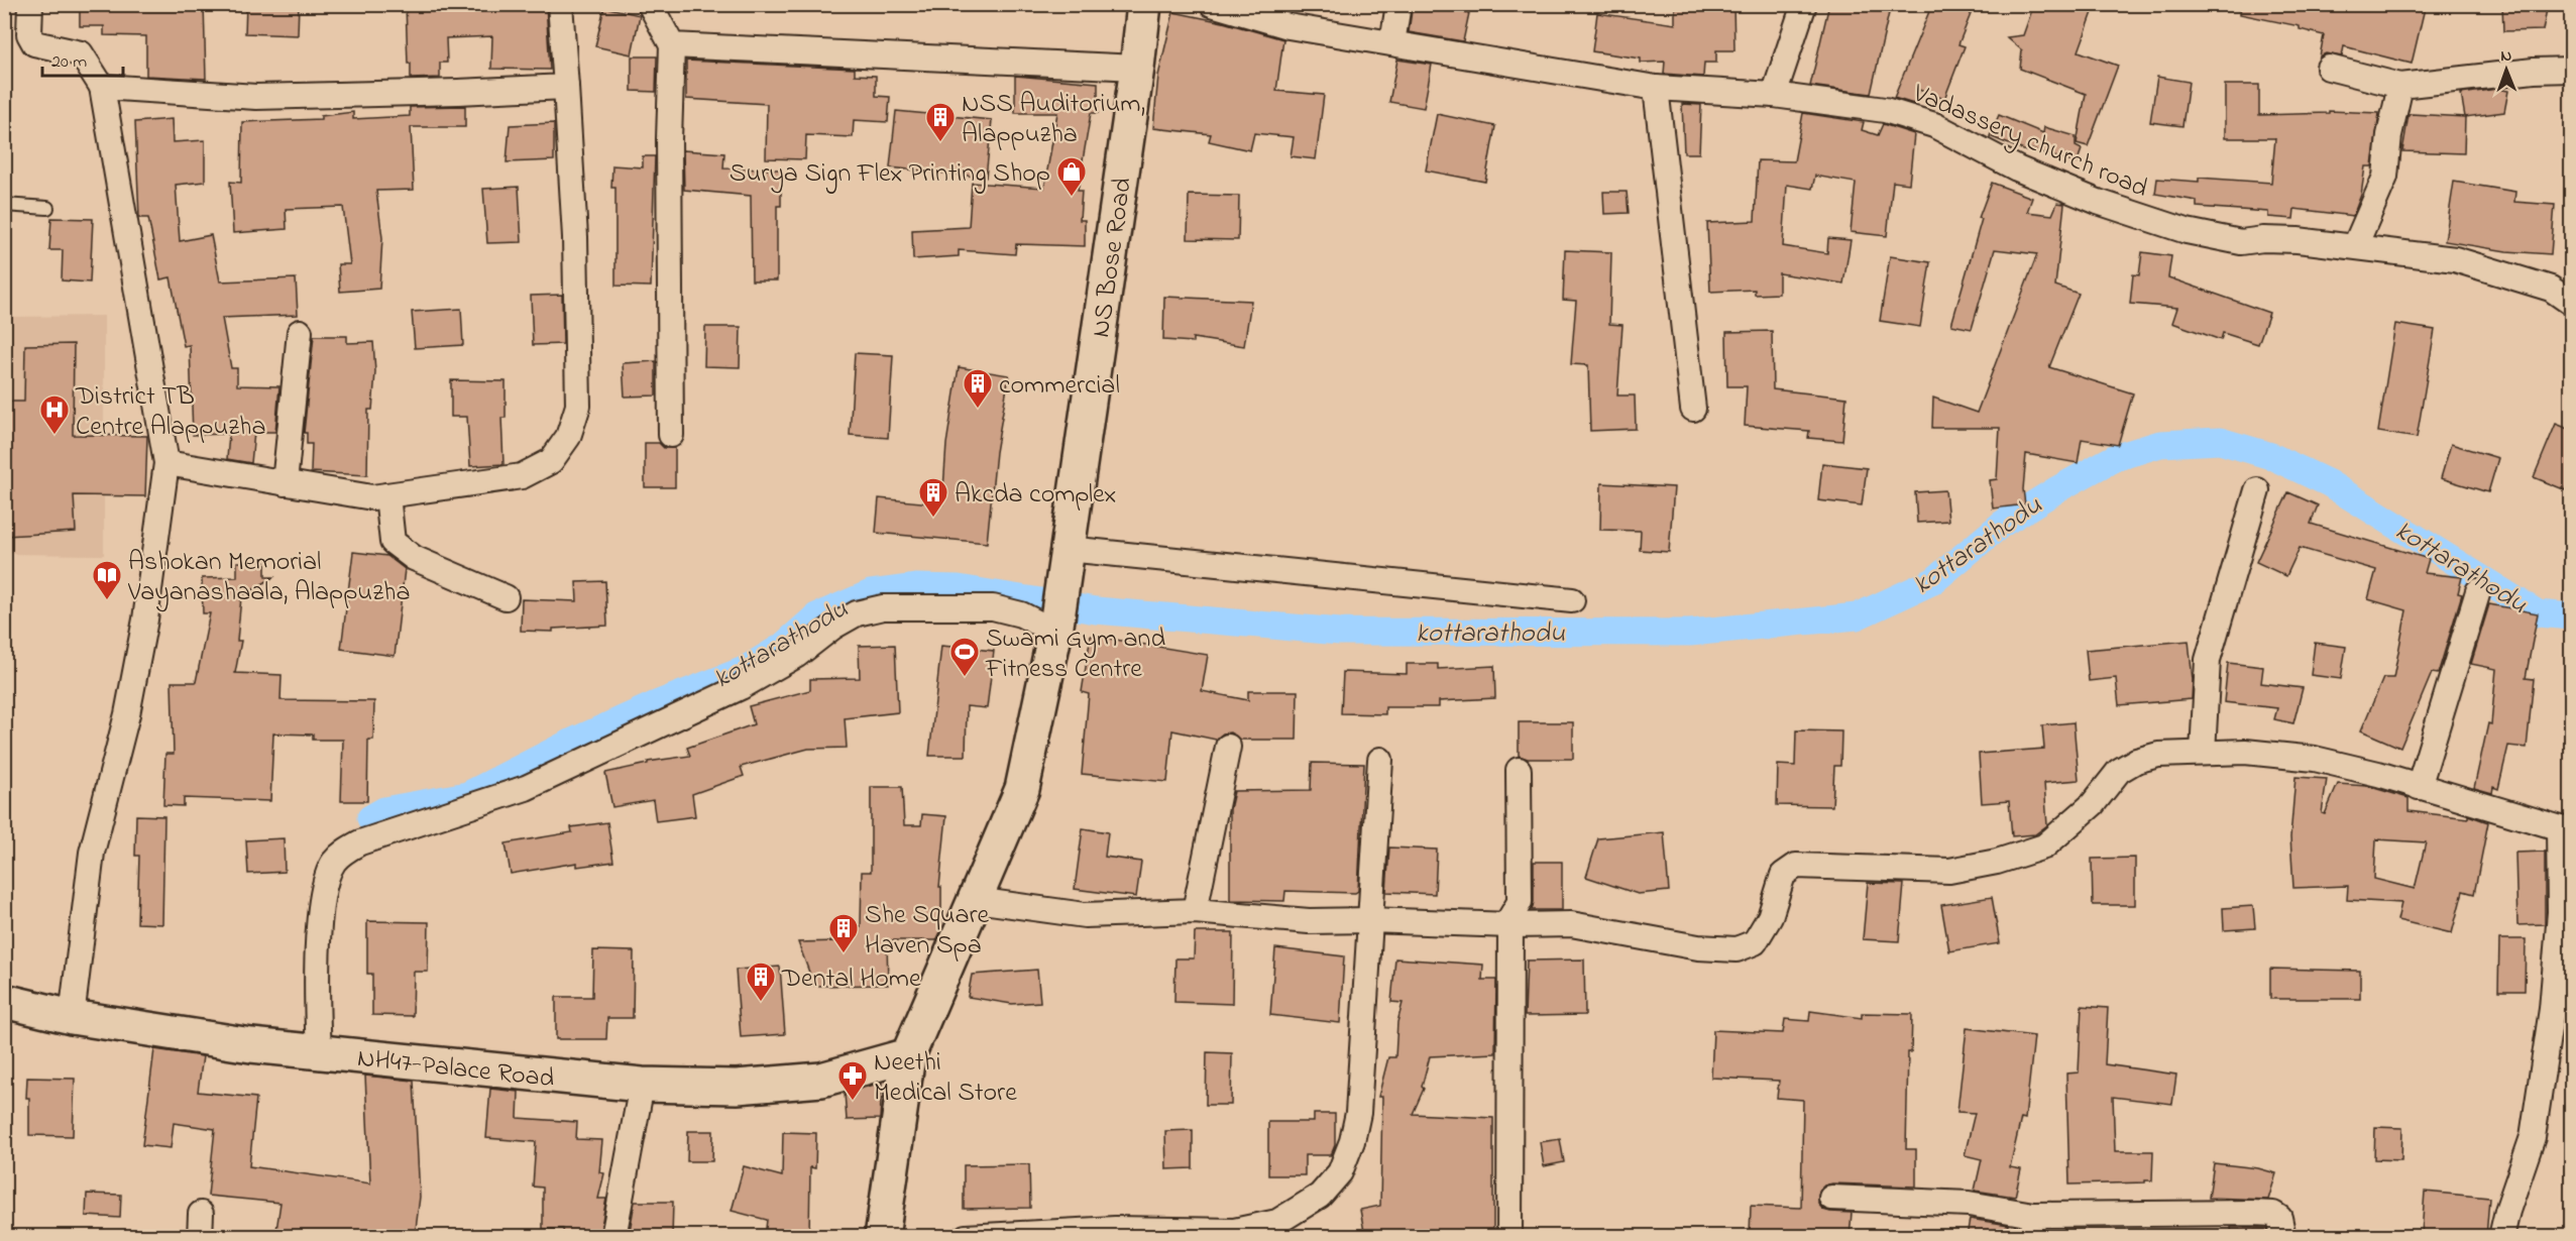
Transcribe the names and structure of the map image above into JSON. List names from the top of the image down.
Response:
{
  "streets": {
    "main road": ["NS Bose Road", "NH47-Palace Road"],
    "street": ["Vadassery church road"]
  },
  "crossings": [
    ["NS Bose Road", "NH47-Palace Road"]
  ],
  "water": ["kottarathodu"],
  "places": {
    "building": [
      "NSS Auditorium, Alappuzha",
      "commercial",
      "Akcda complex",
      "She Square Haven Spa",
      "Dental Home"
    ],
    "shop": ["Surya Sign Flex Printing Shop"],
    "hospital": ["District TB Centre Alappuzha"],
    "library": ["Ashokan Memorial Vayanashaala, Alappuzha"],
    "sports": ["Swami Gym and Fitness Centre"],
    "pharmacy": ["Neethi Medical Store"]
  },
  "scale_bar": "20 m",
  "north": "top"
}
